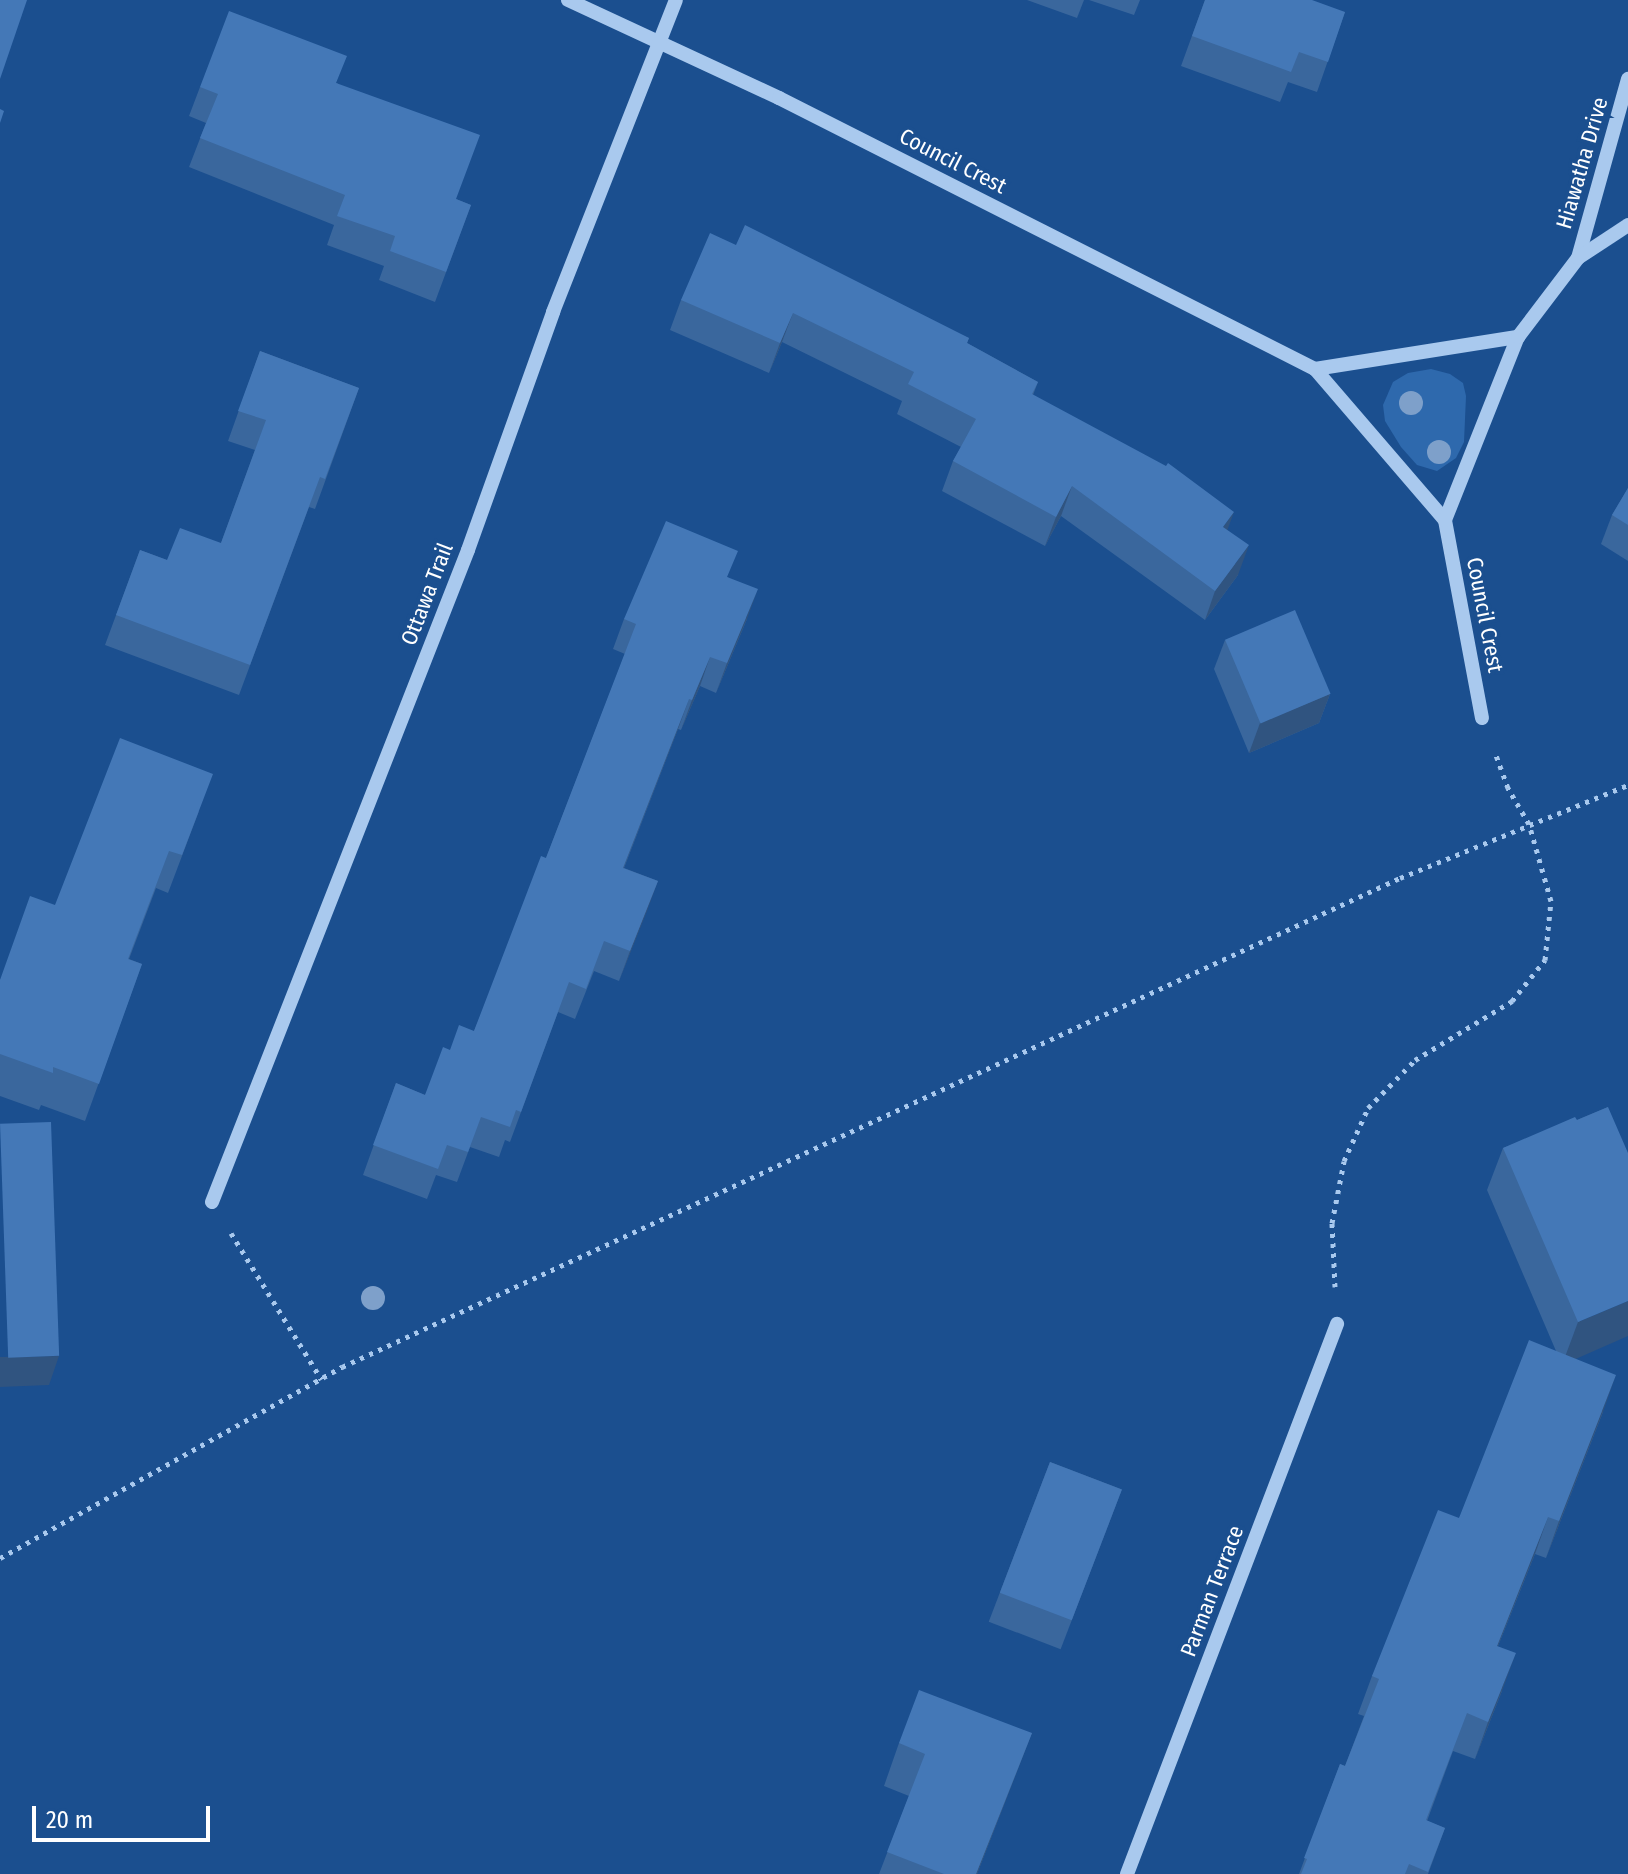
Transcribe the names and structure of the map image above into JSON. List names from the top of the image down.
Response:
{
  "streets": {
    "street": [
      "Council Crest",
      "Hiawatha Drive",
      "Ottawa Trail",
      "Parman Terrace"
    ]
  },
  "crossings": [
    ["Council Crest", "Ottawa Trail"]
  ],
  "scale_bar": "20 m"
}
